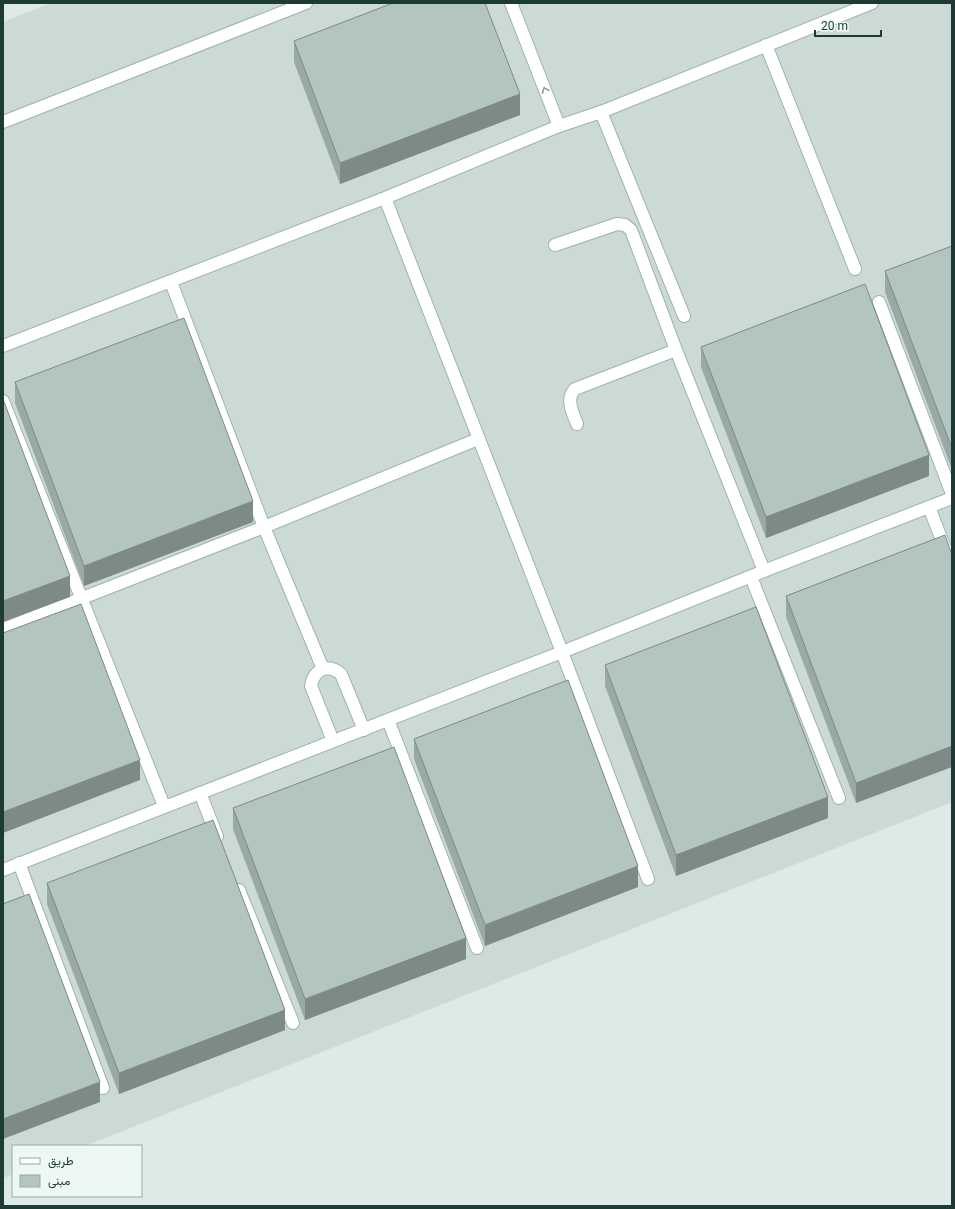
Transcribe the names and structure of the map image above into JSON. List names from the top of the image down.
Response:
{
  "legend": ["طريق", "مبنى"],
  "scale_bar": "20 m"
}
